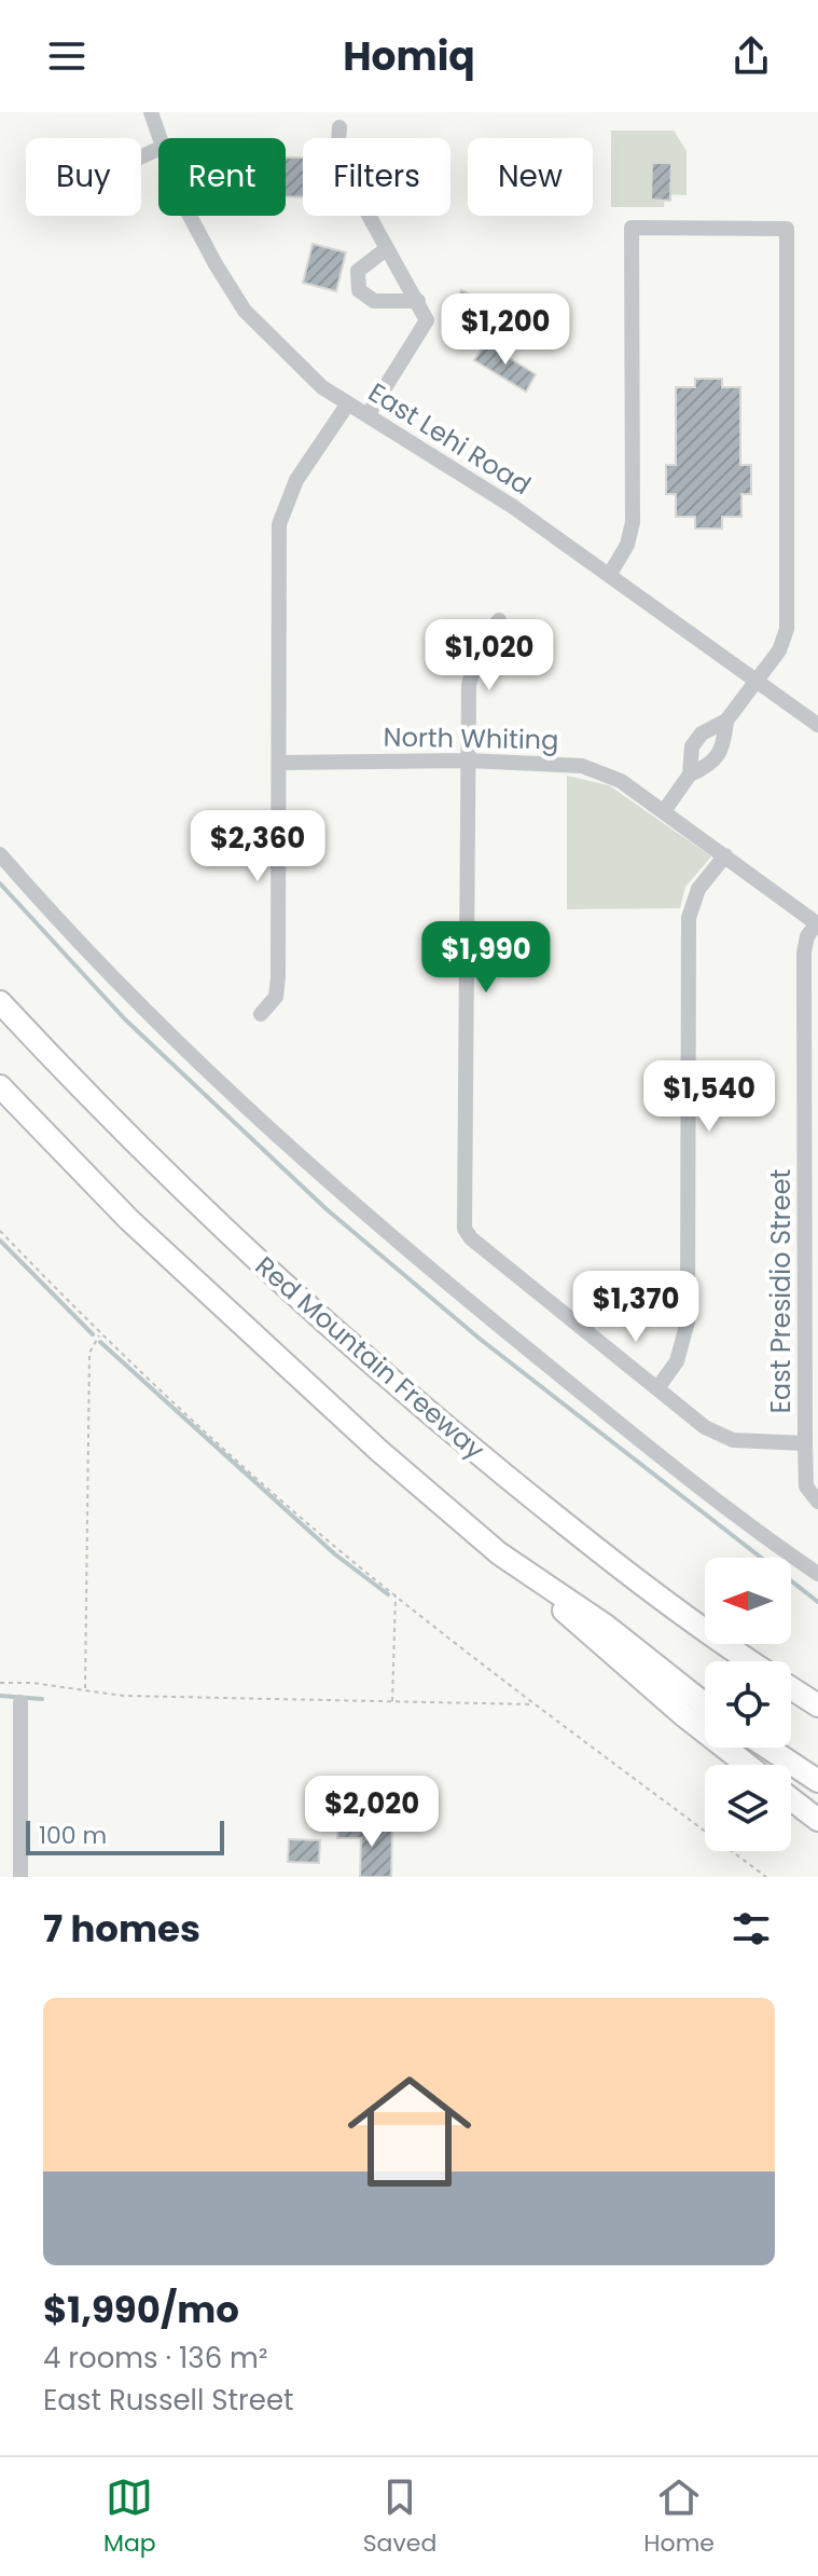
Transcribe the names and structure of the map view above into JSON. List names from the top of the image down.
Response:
{
  "streets": {
    "highway": ["Red Mountain Freeway"],
    "street": ["East Lehi Road", "North Whiting", "East Presidio Street"]
  },
  "crossings": [
    ["North Whiting", "East Presidio Street"]
  ],
  "scale_bar": "100 m",
  "north": "left",
  "page": {
    "header": "Homiq",
    "chip": [
      "Buy",
      "Rent",
      "Filters",
      "New"
    ],
    "price": [
      "$1,200",
      "$1,020",
      "$2,360",
      "$1,990",
      "$1,540",
      "$1,370",
      "$2,020"
    ],
    "scale": "100 m",
    "heading": "7 homes",
    "list": [
      {
        "name": "$1,990/mo",
        "note": "4 rooms · 136 m² · East Russell Street"
      }
    ],
    "tabs": ["Map", "Saved", "Home"]
  }
}
